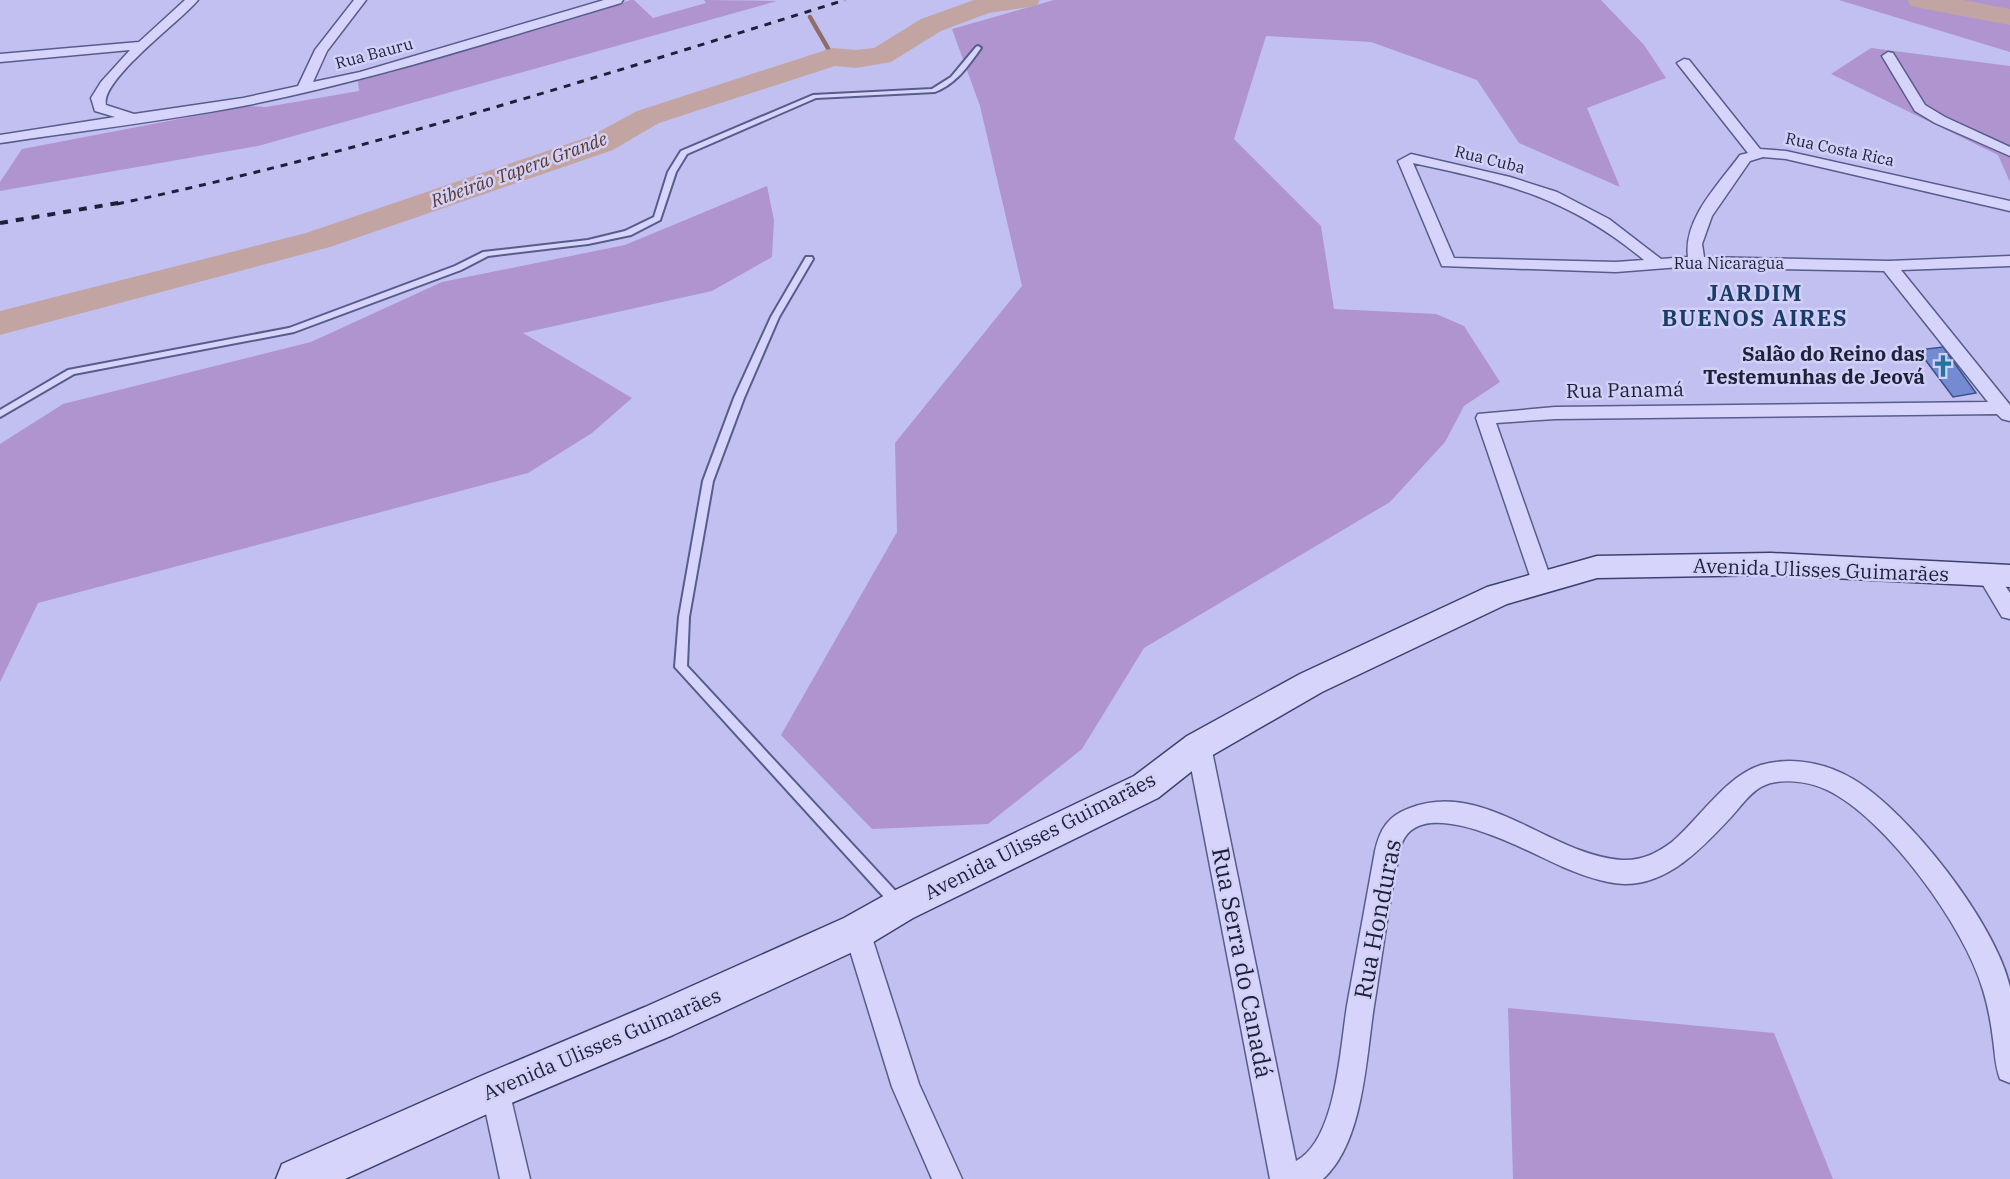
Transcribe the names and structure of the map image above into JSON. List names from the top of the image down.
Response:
{
  "streets": {
    "main road": ["Avenida Ulisses Guimarães"],
    "street": [
      "Rua Bauru",
      "Rua Costa Rica",
      "Rua Cuba",
      "Rua Nicaragua",
      "Rua Panamá",
      "Rua Honduras",
      "Rua Serra do Canadá"
    ]
  },
  "crossings": [
    ["Rua Costa Rica", "Rua Nicaragua"],
    ["Rua Cuba", "Rua Nicaragua"],
    ["Rua Panamá", "Avenida Ulisses Guimarães"],
    ["Avenida Ulisses Guimarães", "Rua Serra do Canadá"]
  ],
  "districts": ["JARDIM BUENOS AIRES"],
  "water": ["Ribeirão Tapera Grande"],
  "places": {
    "church": ["Salão do Reino das Testemunhas de Jeová"]
  }
}
